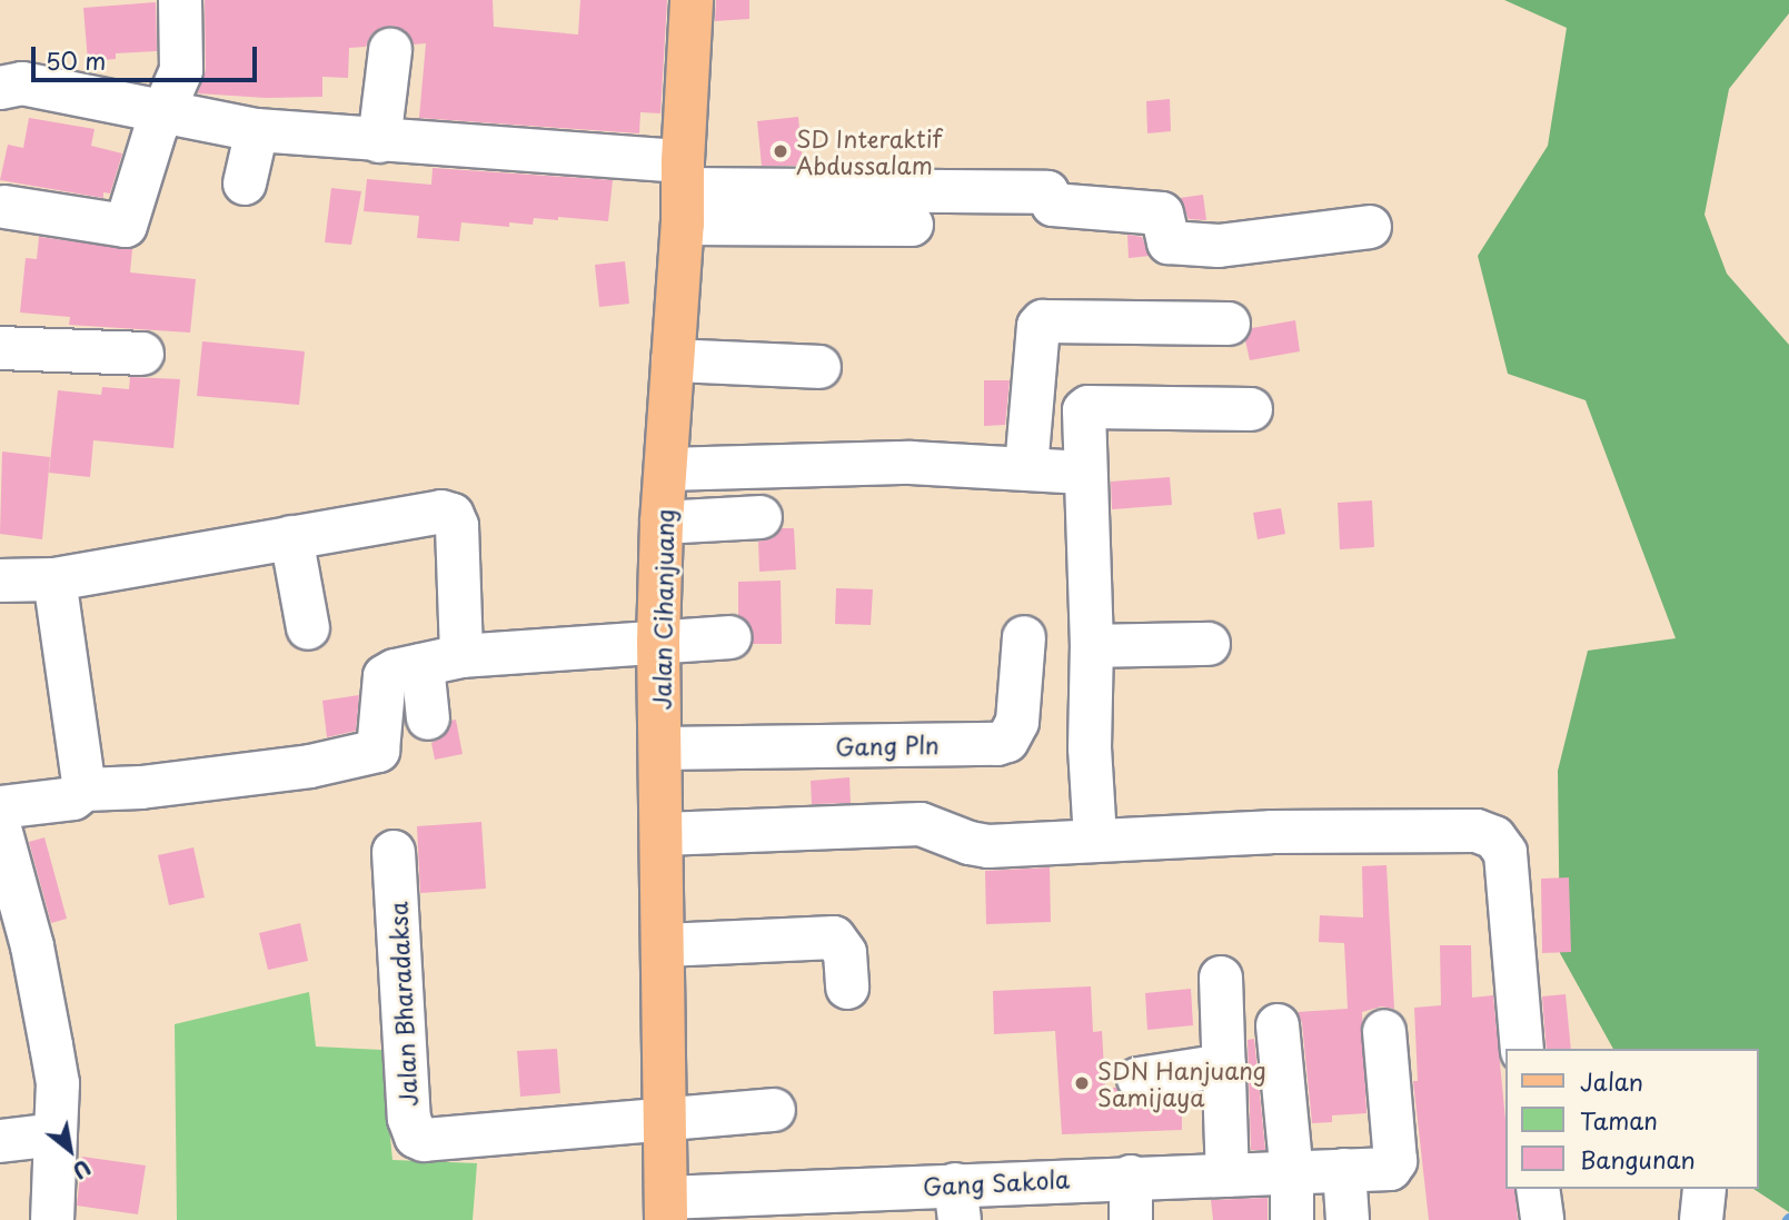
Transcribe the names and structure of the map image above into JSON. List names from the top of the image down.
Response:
{
  "streets": {
    "main road": ["Jalan Cihanjuang"],
    "street": ["Gang Pln", "Jalan Bharadaksa", "Gang Sakola"]
  },
  "crossings": [
    ["Jalan Cihanjuang", "Gang Pln"],
    ["Jalan Cihanjuang", "Jalan Bharadaksa"],
    ["Jalan Cihanjuang", "Gang Sakola"]
  ],
  "places": ["SD Interaktif Abdussalam", "SDN Hanjuang Samijaya"],
  "legend": ["Jalan", "Taman", "Bangunan"],
  "scale_bar": "50 m",
  "north": "bottom right"
}
